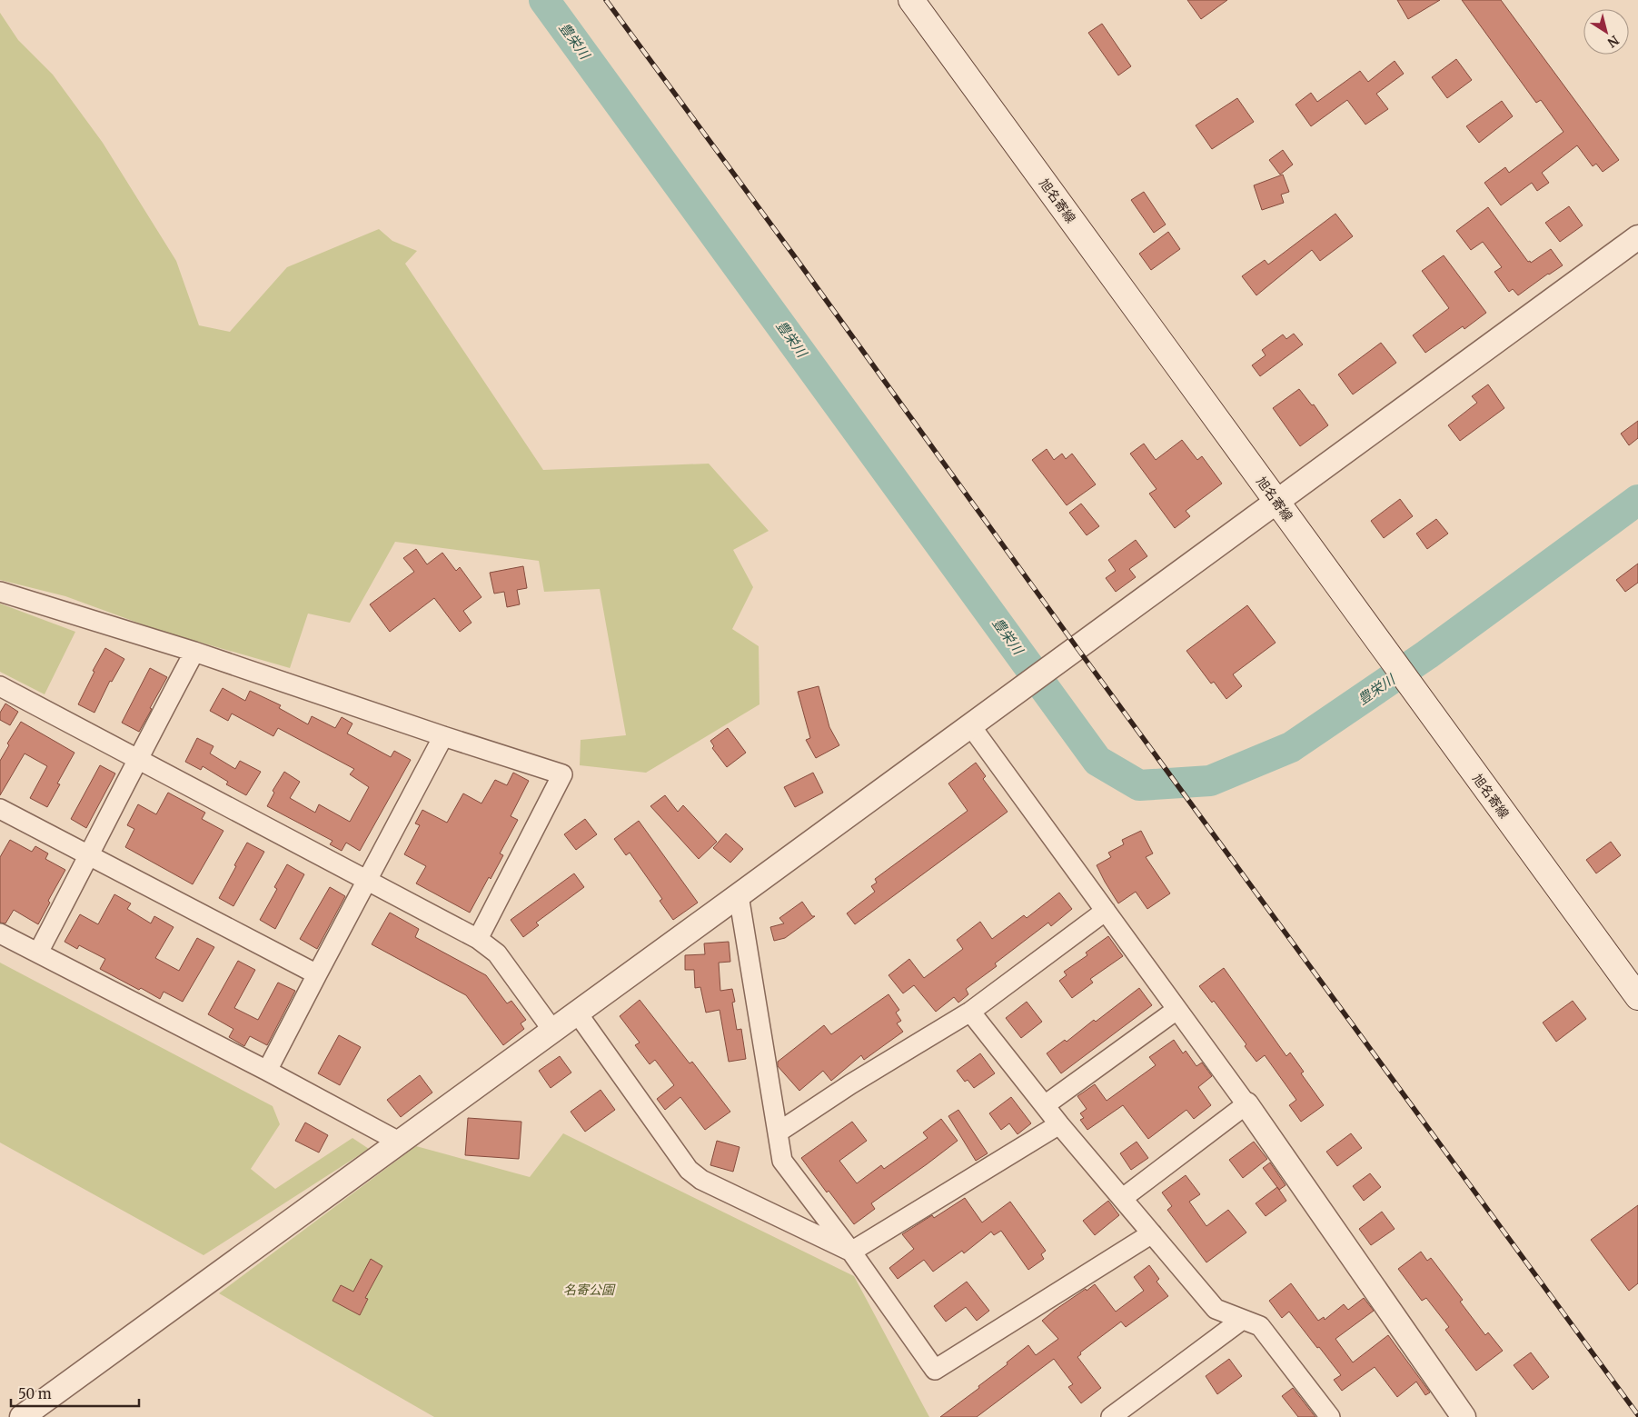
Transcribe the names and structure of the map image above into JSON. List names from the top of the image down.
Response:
{
  "streets": {
    "main road": ["旭名寄線"]
  },
  "water": ["豊栄川"],
  "parks": ["名寄公園"],
  "scale_bar": "50 m",
  "north": "bottom right"
}
